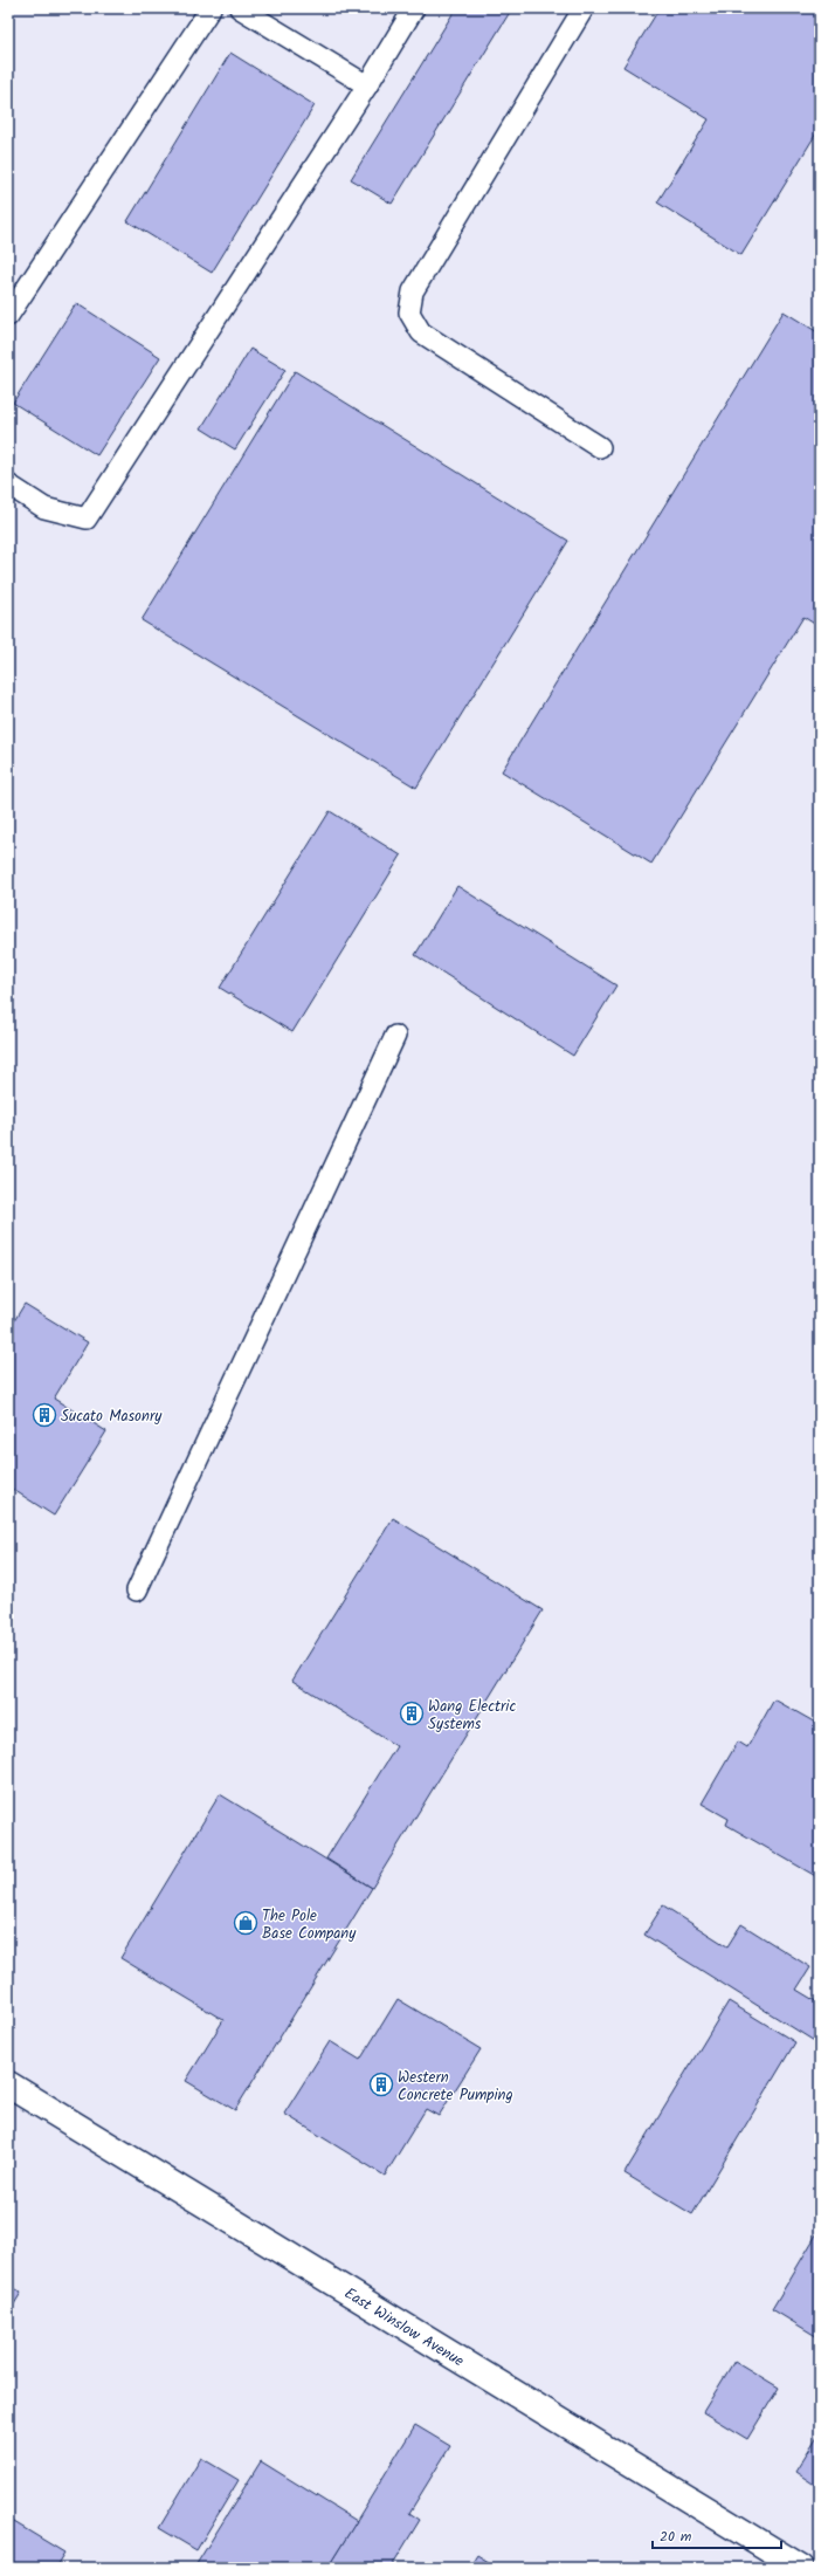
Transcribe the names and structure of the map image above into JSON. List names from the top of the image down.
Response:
{
  "streets": {
    "street": ["East Winslow Avenue"]
  },
  "places": {
    "building": ["Sucato Masonry", "Wang Electric Systems", "Western Concrete Pumping"],
    "shop": ["The Pole Base Company"]
  },
  "scale_bar": "20 m"
}
